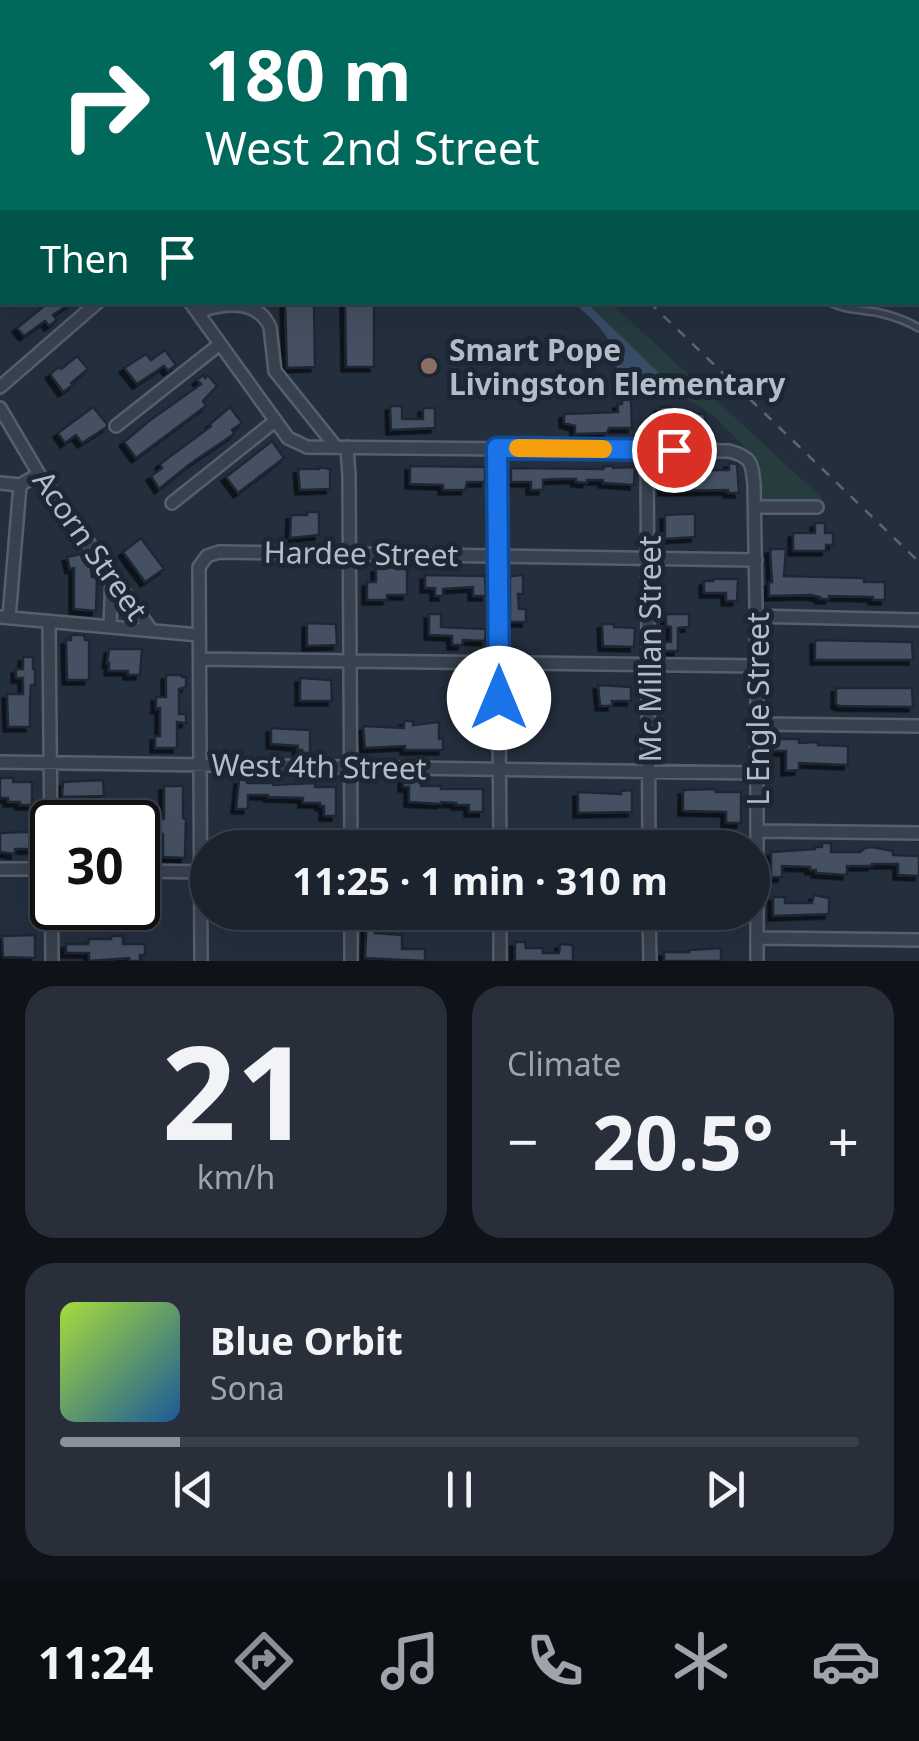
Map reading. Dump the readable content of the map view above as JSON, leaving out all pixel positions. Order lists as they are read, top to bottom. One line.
{"streets":{"street":["Acorn Street","Hardee Street","Mc Millan Street","L Engle Street","West 4th Street"]},"crossings":[["Hardee Street","Mc Millan Street"],["Hardee Street","L Engle Street"],["Mc Millan Street","L Engle Street"],["Mc Millan Street","West 4th Street"],["L Engle Street","West 4th Street"]],"places":["Smart Pope Livingston Elementary"],"page":{"turn":["180 m","West 2nd Street"],"then":"Then","limit":"30","trip":"11:25 · 1 min · 310 m","tile":[["21","km/h"],"Climate"],"heat":["−","20.5°","+"],"song":["Blue Orbit","Sona"],"tabs":"11:24"}}
